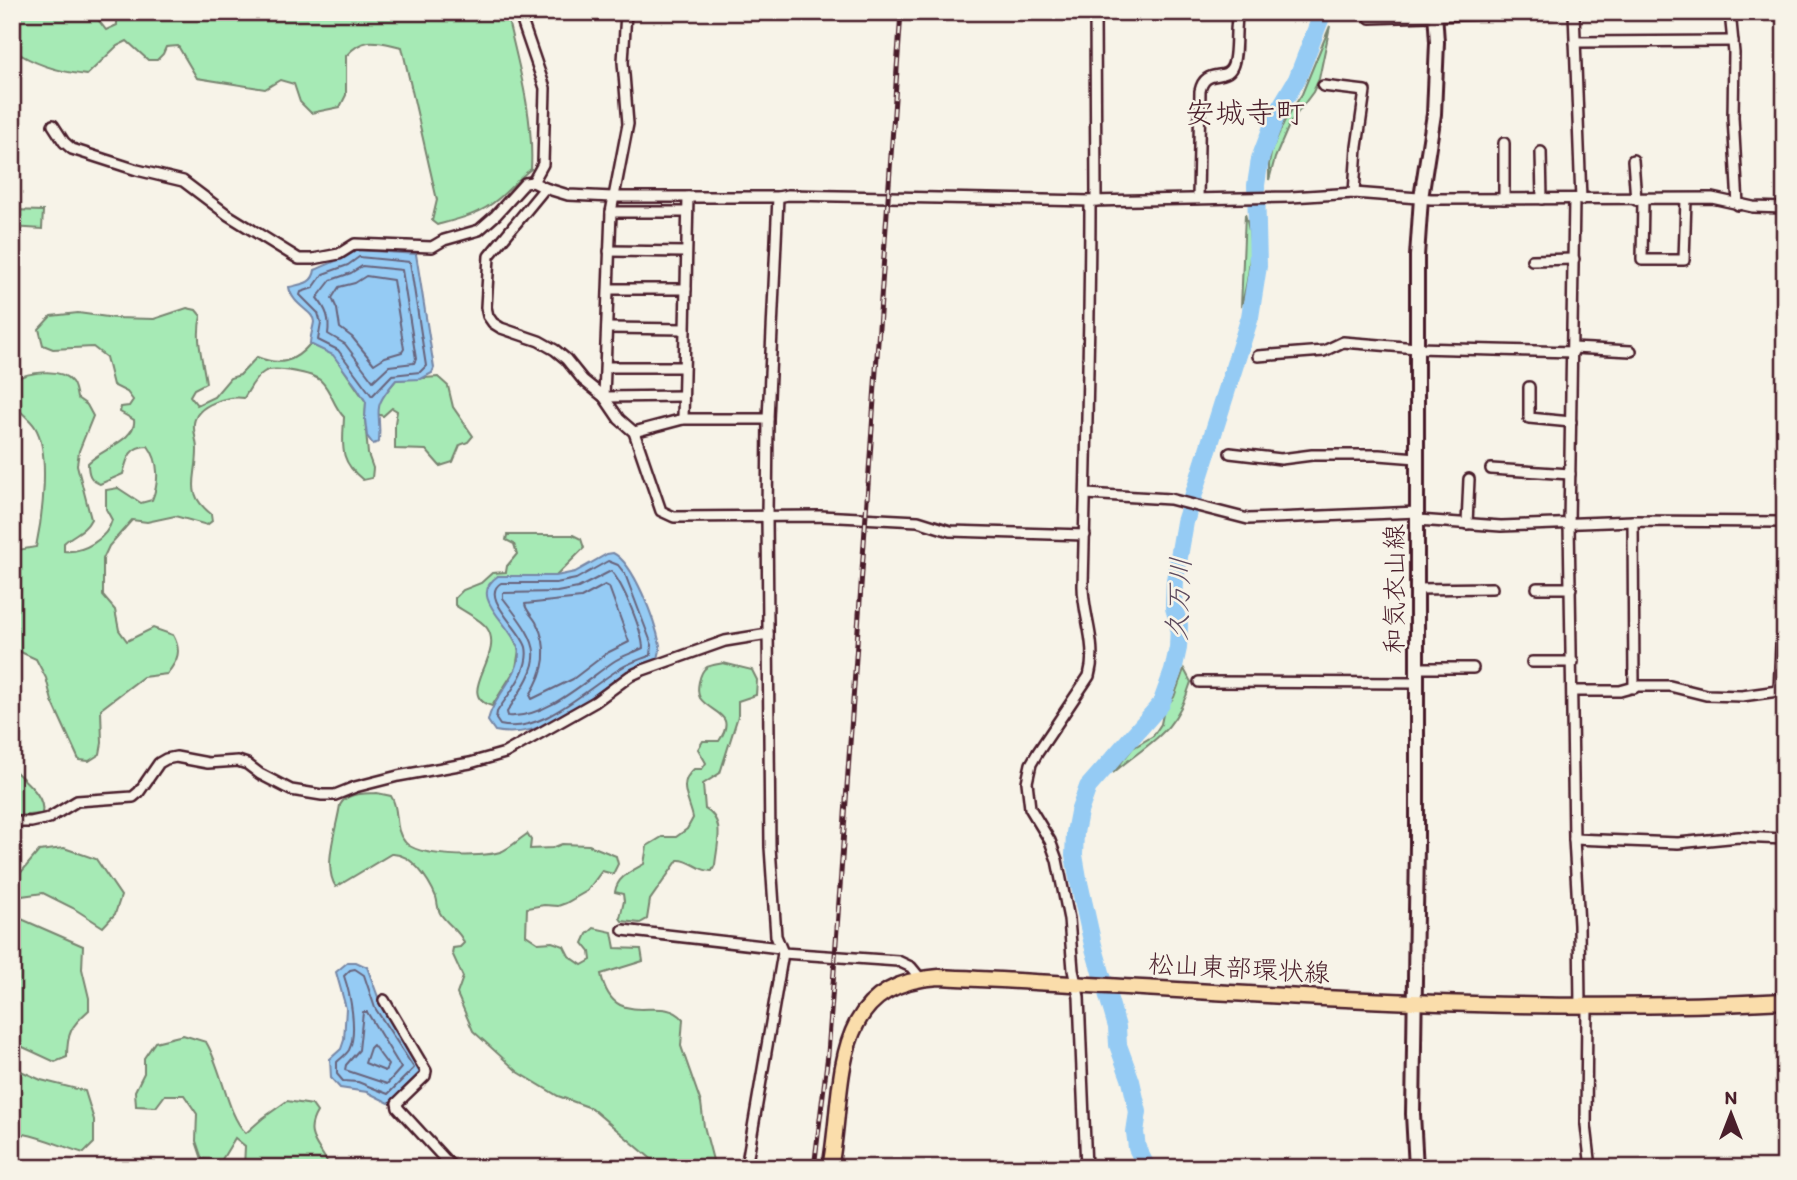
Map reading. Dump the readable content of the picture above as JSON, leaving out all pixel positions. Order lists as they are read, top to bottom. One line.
{"streets":{"main road":["和気衣山線","松山東部環状線"]},"crossings":[["和気衣山線","松山東部環状線"]],"districts":["安城寺町"],"water":["久万川"],"north":"top"}
